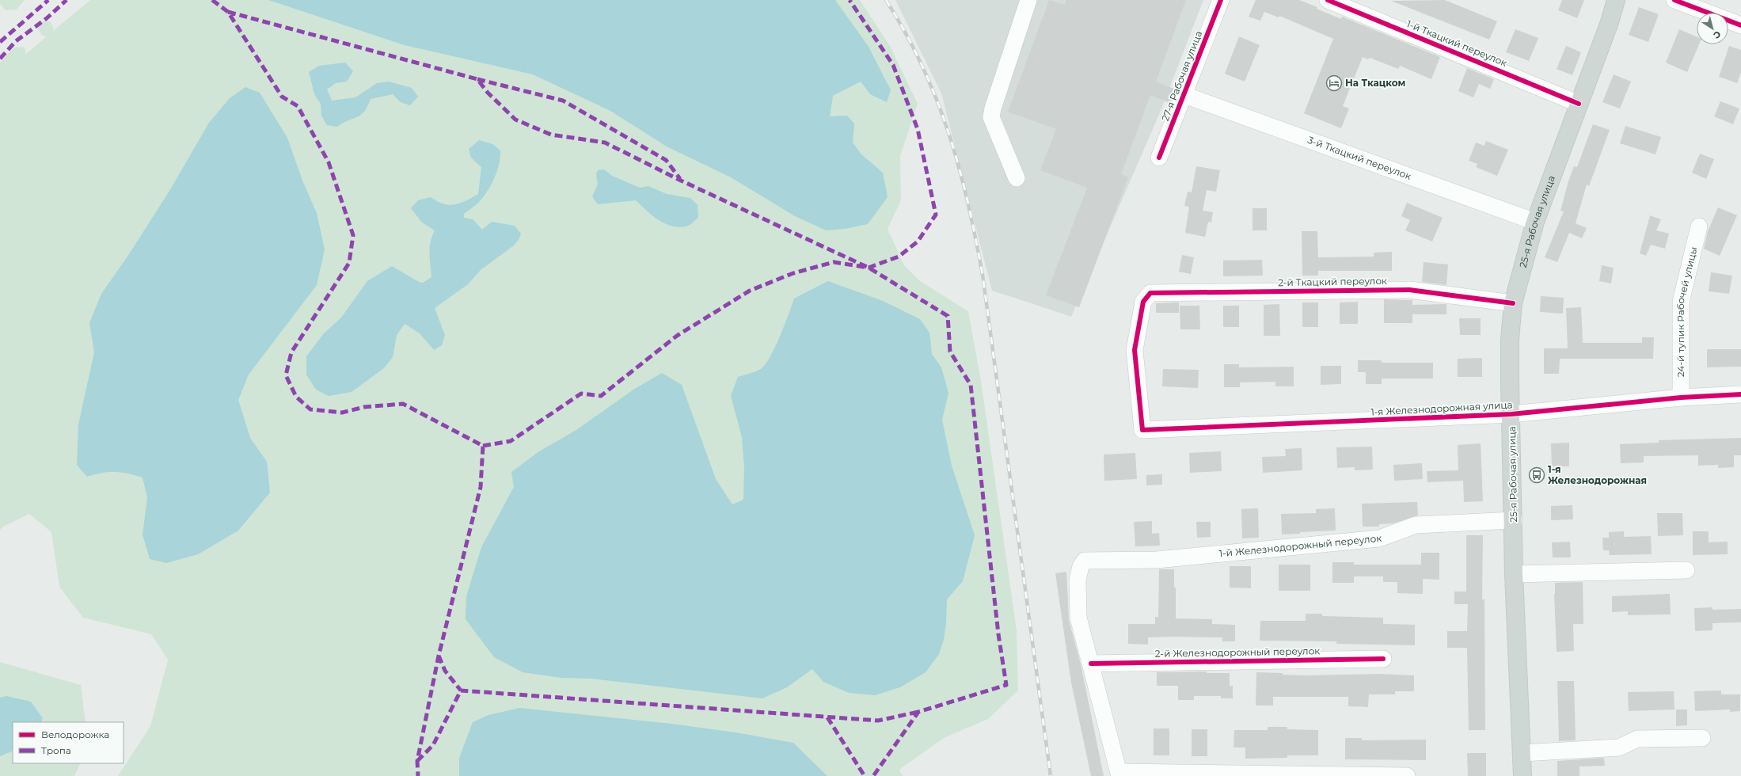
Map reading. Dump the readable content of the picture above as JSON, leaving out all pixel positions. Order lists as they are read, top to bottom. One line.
{"streets":{"main road":["25-я Рабочая улица"],"street":["1-й Ткацкий переулок","27-я Рабочая улица","3-й Ткацкий переулок","2-й Ткацкий переулок","24-й тупик Рабочей улицы","1-я Железнодорожная улица","1-й Железнодорожный переулок","2-й Железнодорожный переулок"]},"crossings":[["1-й Ткацкий переулок","25-я Рабочая улица"],["27-я Рабочая улица","3-й Ткацкий переулок"],["3-й Ткацкий переулок","25-я Рабочая улица"],["25-я Рабочая улица","2-й Ткацкий переулок"],["25-я Рабочая улица","1-я Железнодорожная улица"],["25-я Рабочая улица","1-й Железнодорожный переулок"],["2-й Ткацкий переулок","1-я Железнодорожная улица"],["24-й тупик Рабочей улицы","1-я Железнодорожная улица"],["1-й Железнодорожный переулок","2-й Железнодорожный переулок"]],"places":{"hotel":["На Ткацком"],"bus stop":["1-я Железнодорожная"]},"legend":["Велодорожка","Тропа"],"north":"bottom right"}
